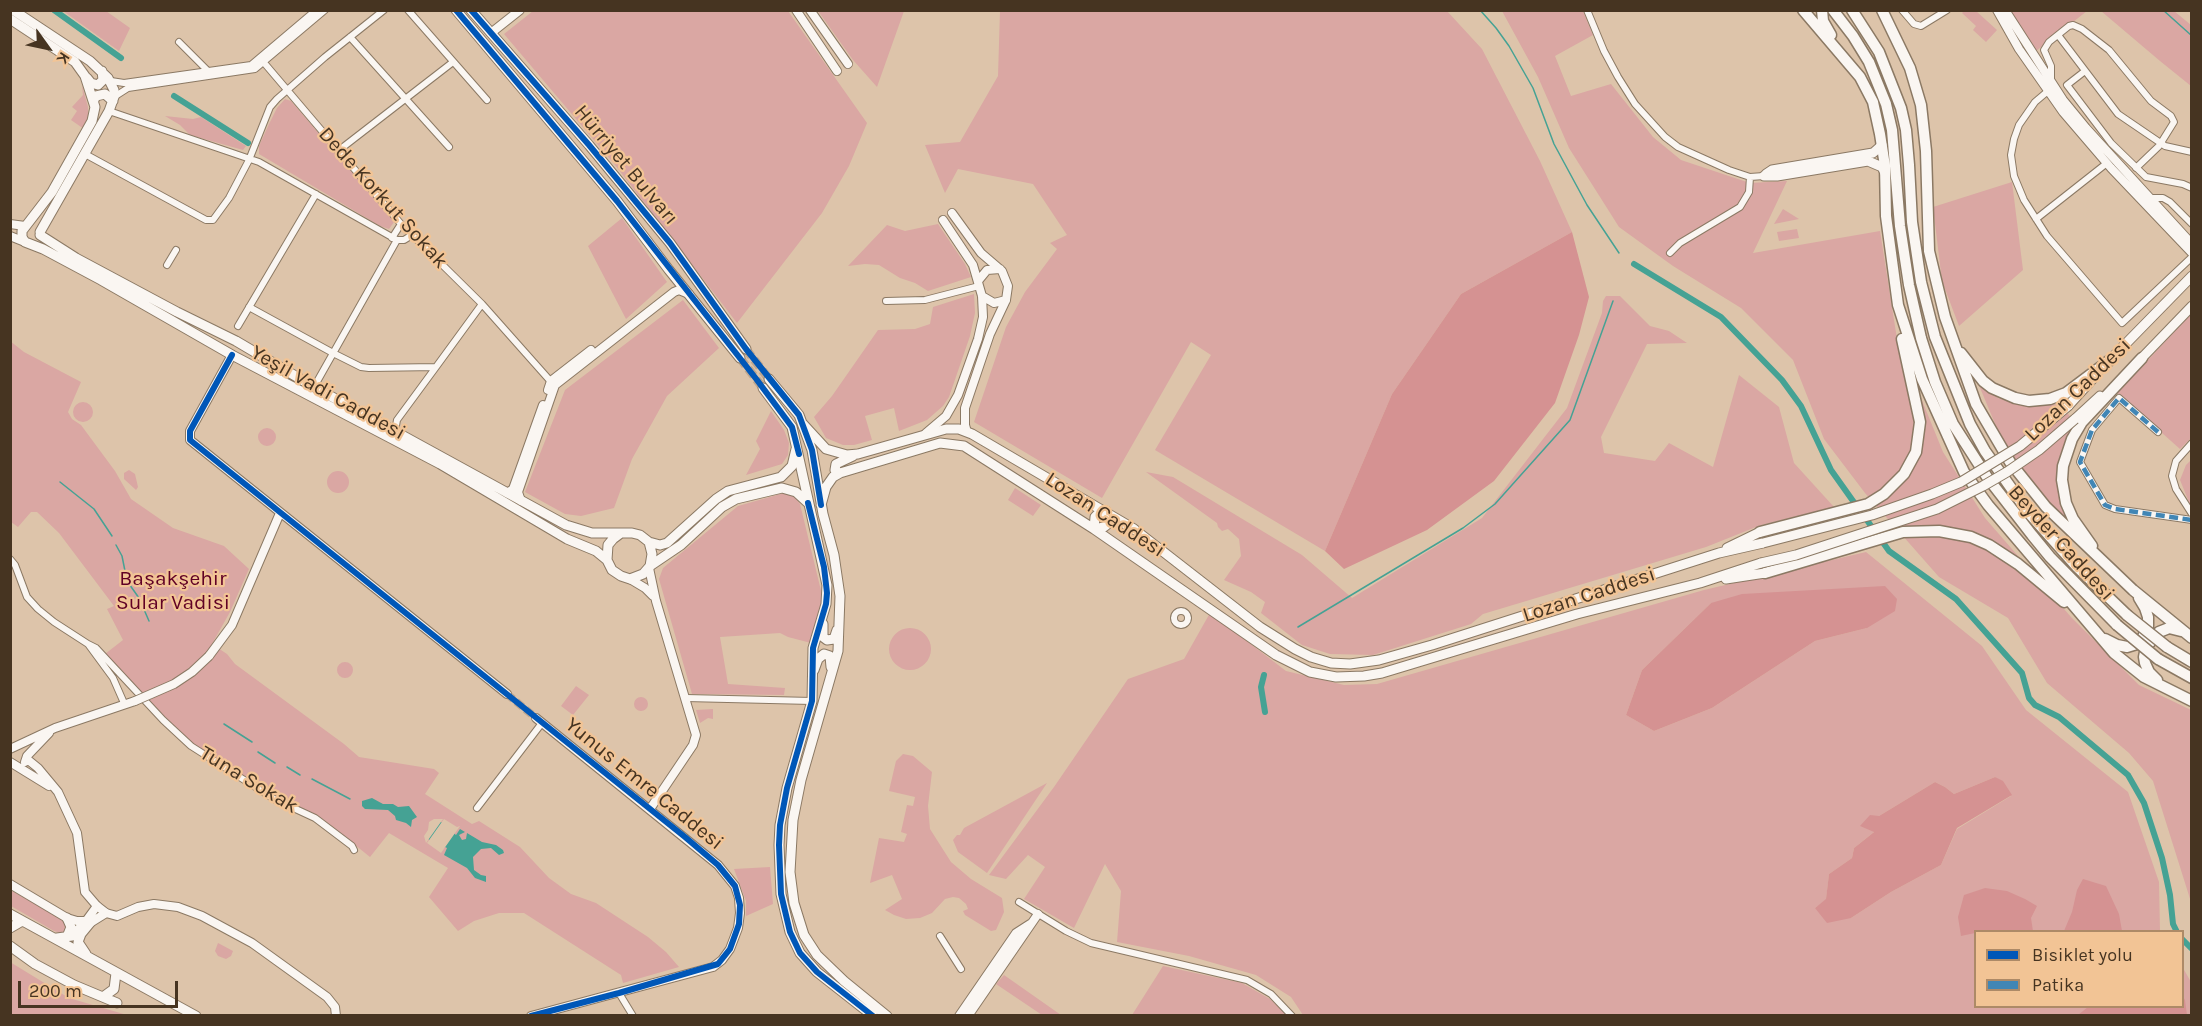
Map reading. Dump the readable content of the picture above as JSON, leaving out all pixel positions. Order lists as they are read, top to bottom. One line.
{"streets":{"highway":["Beyder Caddesi"],"main road":["Hürriyet Bulvarı","Lozan Caddesi","Yeşil Vadi Caddesi"],"street":["Dede Korkut Sokak","Tuna Sokak","Yunus Emre Caddesi"]},"parks":["Başakşehir Sular Vadisi"],"legend":["Bisiklet yolu","Patika"],"scale_bar":"200 m","north":"bottom right"}
